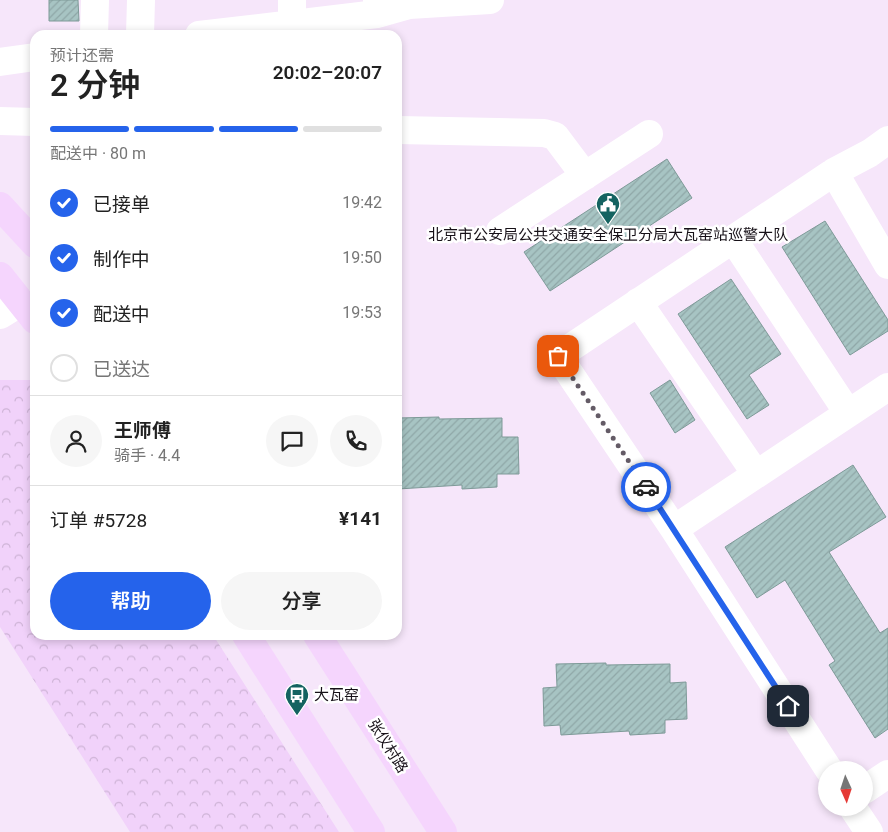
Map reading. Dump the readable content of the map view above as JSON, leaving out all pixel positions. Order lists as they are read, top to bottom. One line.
{"streets":{"main road":["张仪村路"]},"places":{"public building":["北京市公安局公共交通安全保卫分局大瓦窑站巡警大队"],"bus stop":["大瓦窑"]},"north":"bottom","page":{"heading":["2 分钟","预计还需","20:02–20:07"],"panel":["王师傅","骑手 · 4.4","订单 #5728","¥141"],"bar":"配送中 · 80 m","list":[["已接单","19:42"],["制作中","19:50"],["配送中","19:53"],"已送达"],"buttons":["帮助","分享"]}}
